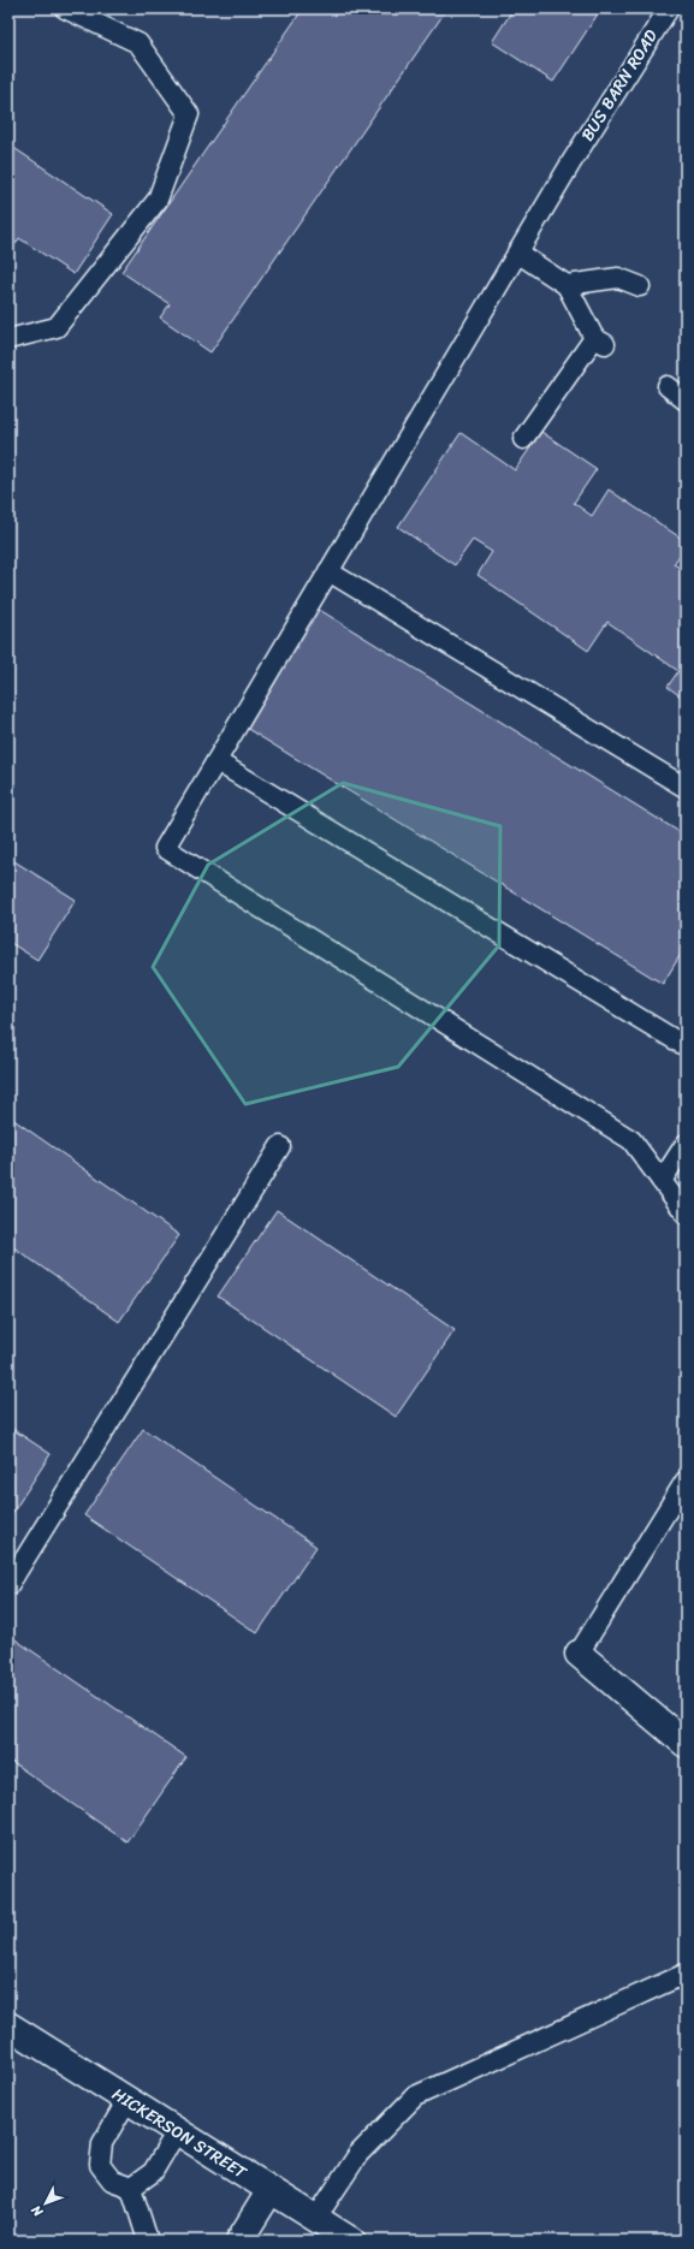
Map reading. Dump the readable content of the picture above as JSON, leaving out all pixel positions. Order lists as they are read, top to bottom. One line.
{"streets":{"street":["HICKERSON STREET"],"lane":["BUS BARN ROAD"]},"north":"bottom left"}
